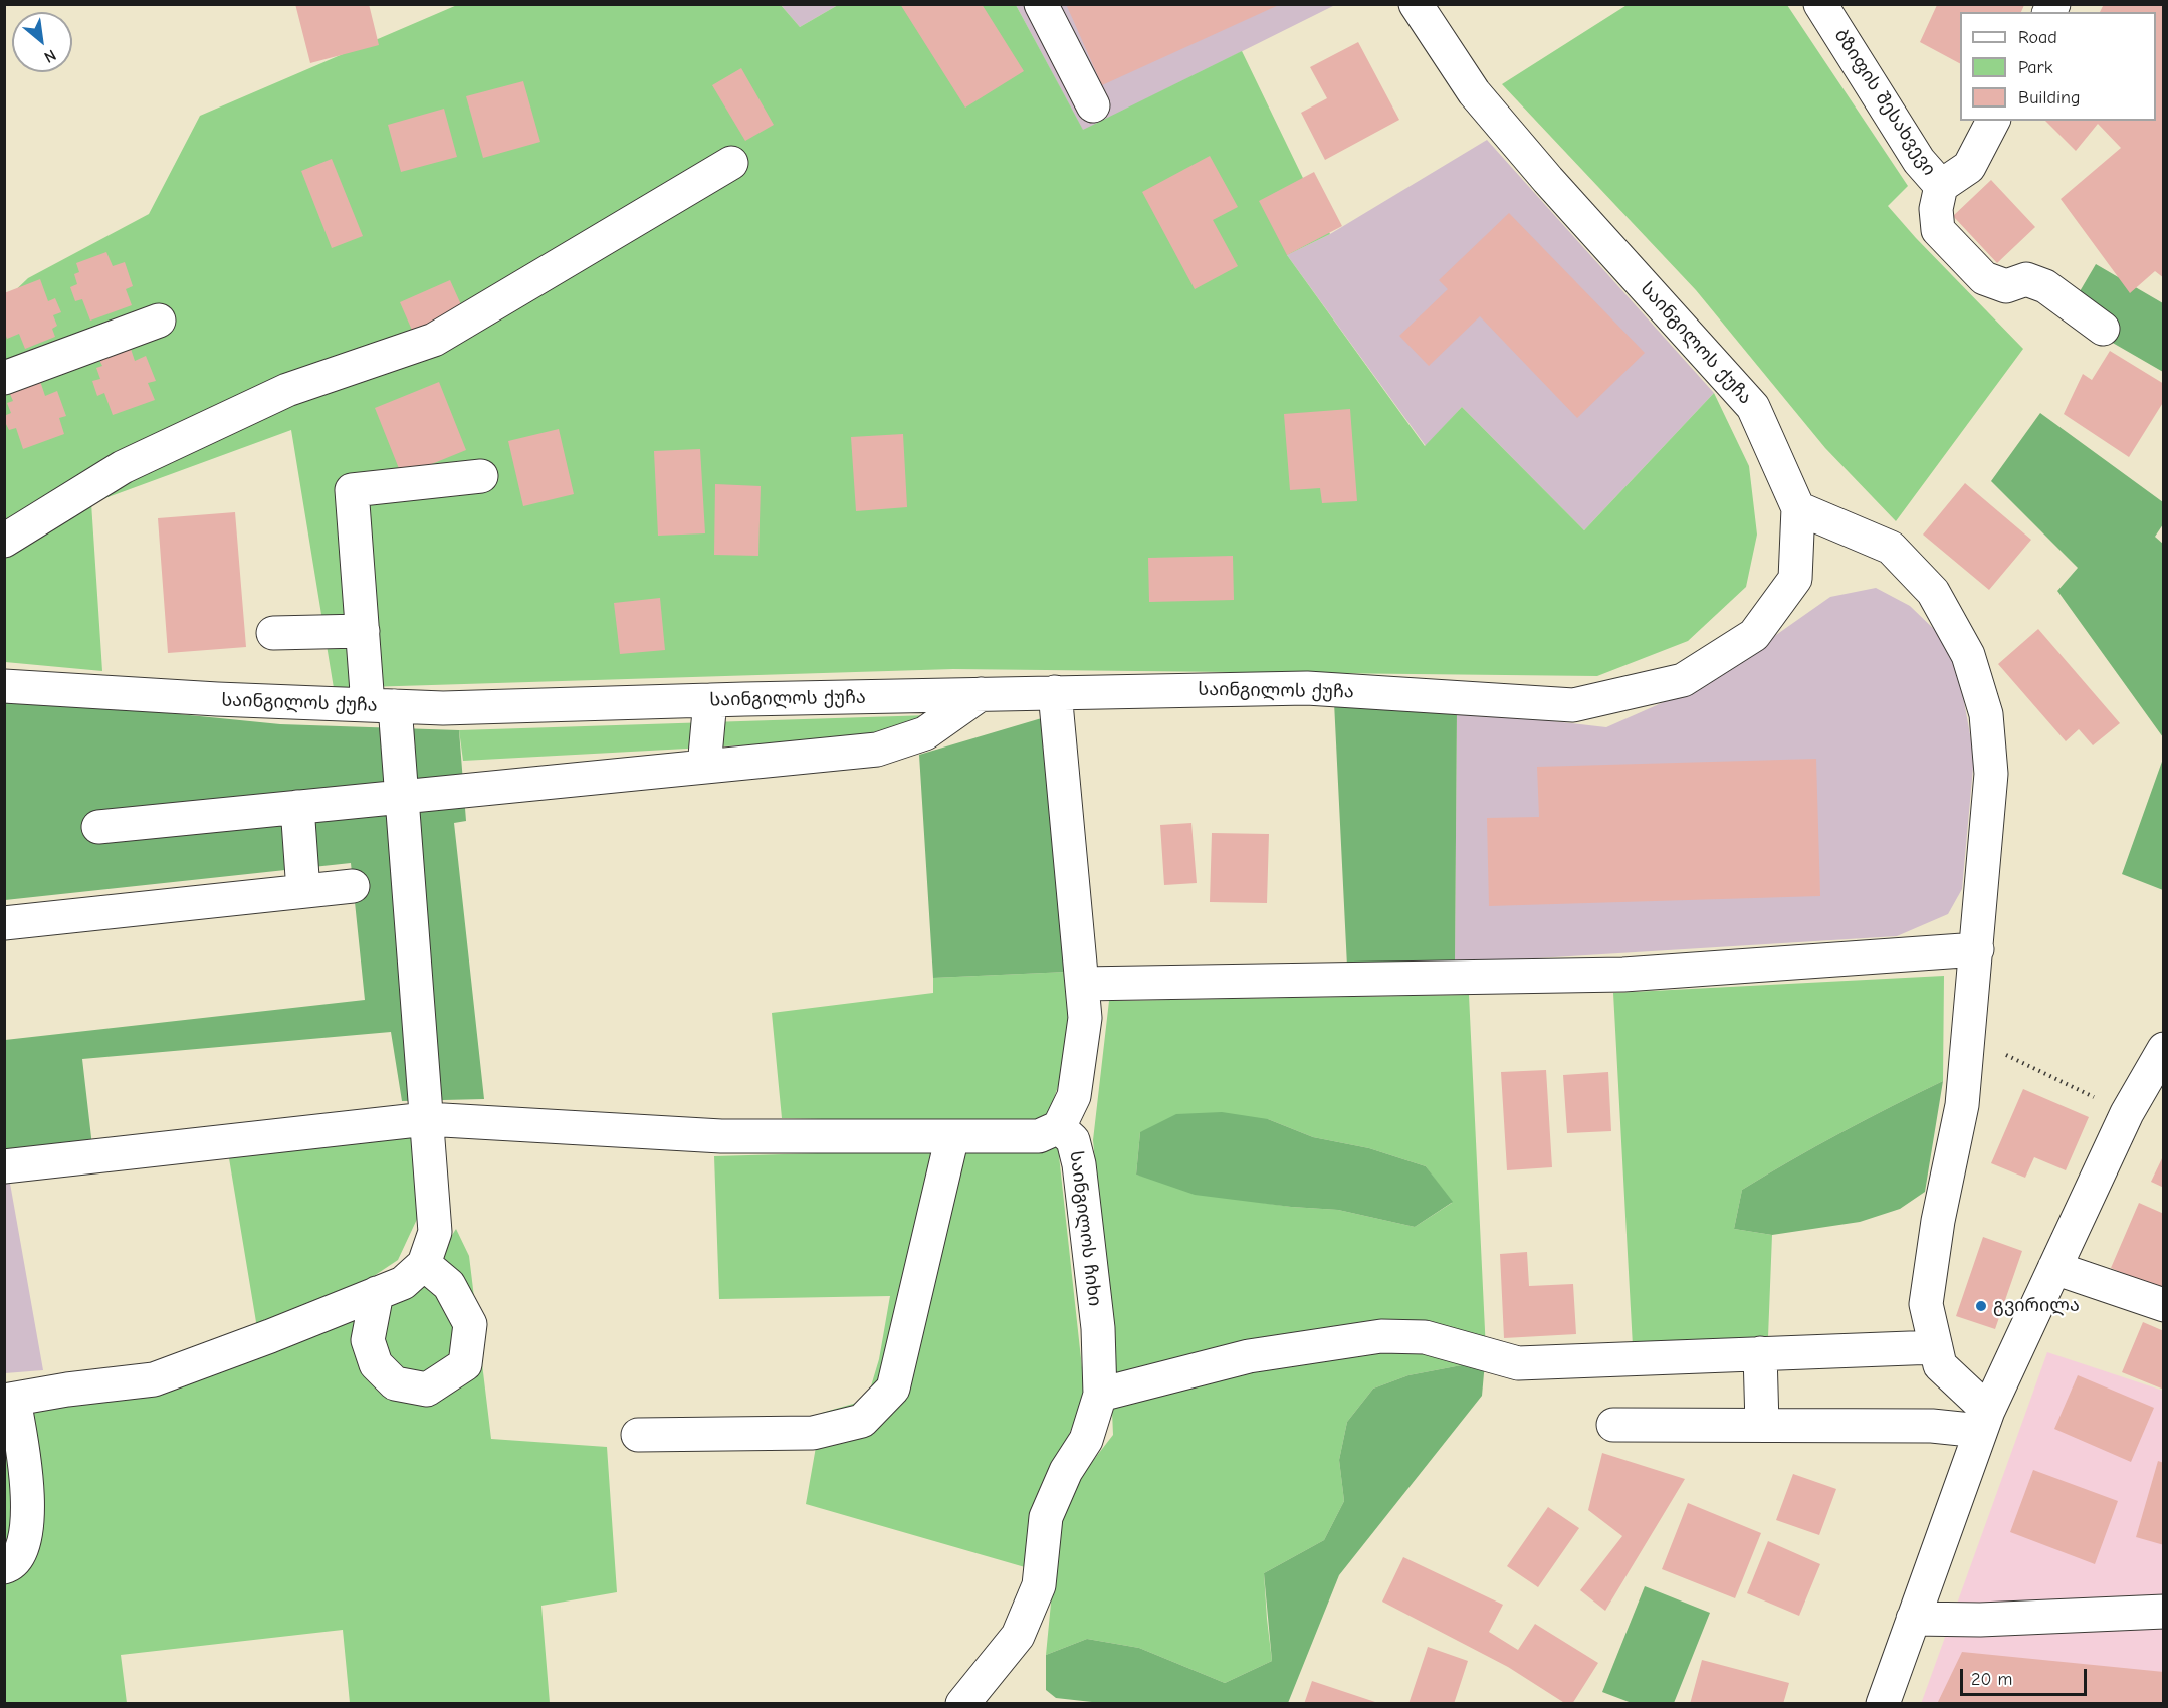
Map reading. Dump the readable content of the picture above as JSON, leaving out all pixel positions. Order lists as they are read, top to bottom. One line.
{"streets":{"street":["ბზიფის შესახვევი","საინგილოს ქუჩა","საინგილოს ჩიხი"]},"crossings":[["საინგილოს ქუჩა","საინგილოს ჩიხი"]],"places":["გვირილა"],"legend":["Road","Park","Building"],"scale_bar":"20 m","north":"bottom right"}
